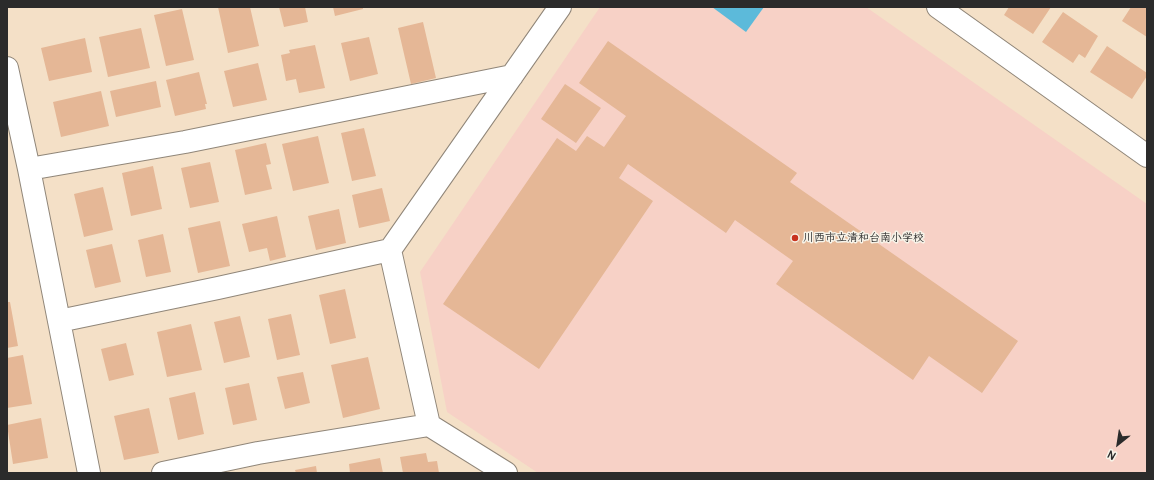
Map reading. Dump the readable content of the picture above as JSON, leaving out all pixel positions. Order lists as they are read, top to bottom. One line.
{"places":["川西市立清和台南小学校"],"north":"bottom left"}
